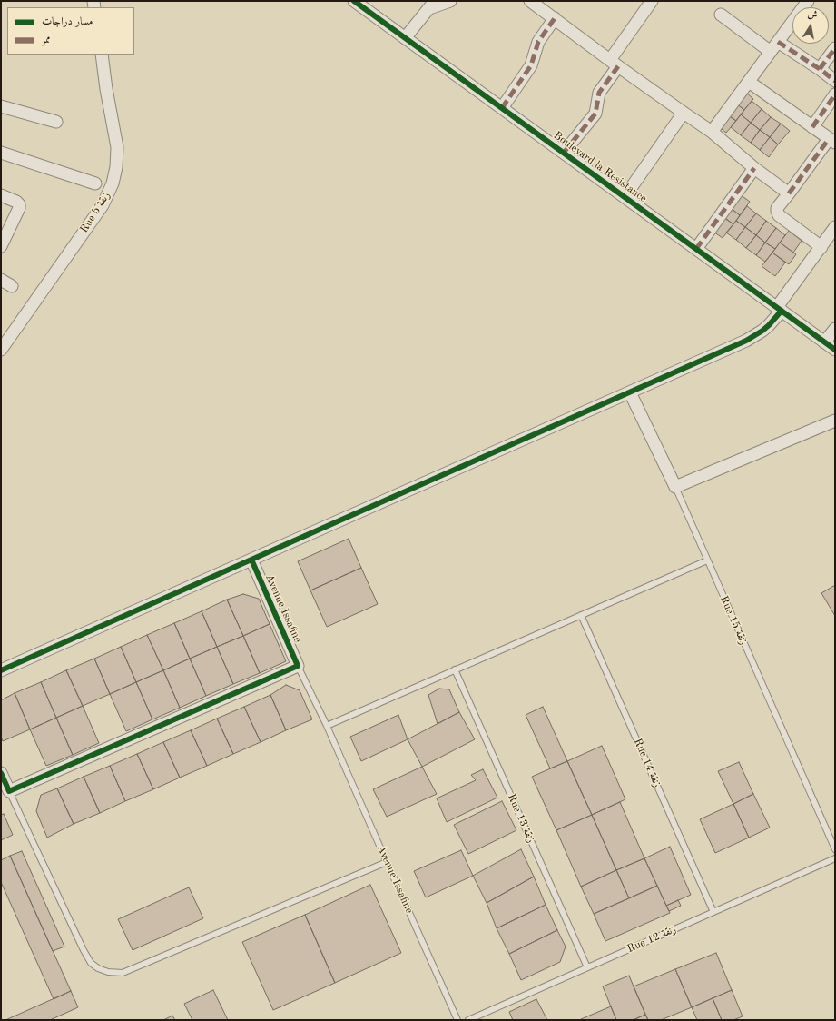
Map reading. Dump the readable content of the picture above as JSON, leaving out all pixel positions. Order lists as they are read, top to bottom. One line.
{"streets":{"street":["Boulevard la Resistance","Rue 5 زنقة","Avenue Issafine","Rue 15 زنقة"],"lane":["Rue 14 زنقة","Rue 13 زنقة","Rue 12 زنقة"]},"crossings":[["Rue 14 زنقة","Rue 12 زنقة"],["Rue 13 زنقة","Rue 12 زنقة"]],"legend":["مسار دراجات","ممر"],"north":"top"}
